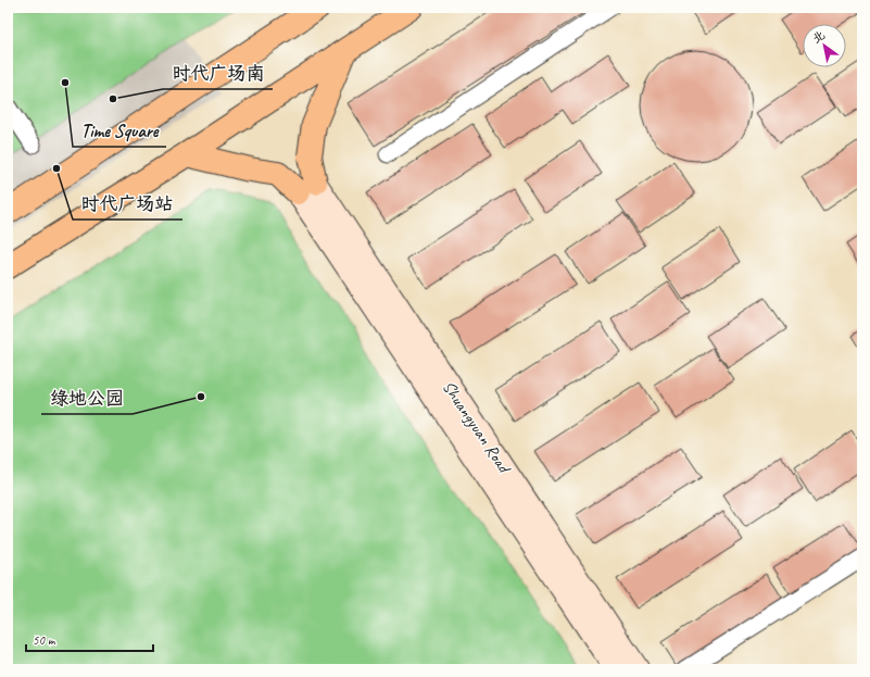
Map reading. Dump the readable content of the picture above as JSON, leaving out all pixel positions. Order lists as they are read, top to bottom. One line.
{"streets":{"main road":["Shuangyuan Road"]},"places":["Time Square","时代广场南","时代广场站","绿地公园"],"scale_bar":"50 m","north":"top left"}
